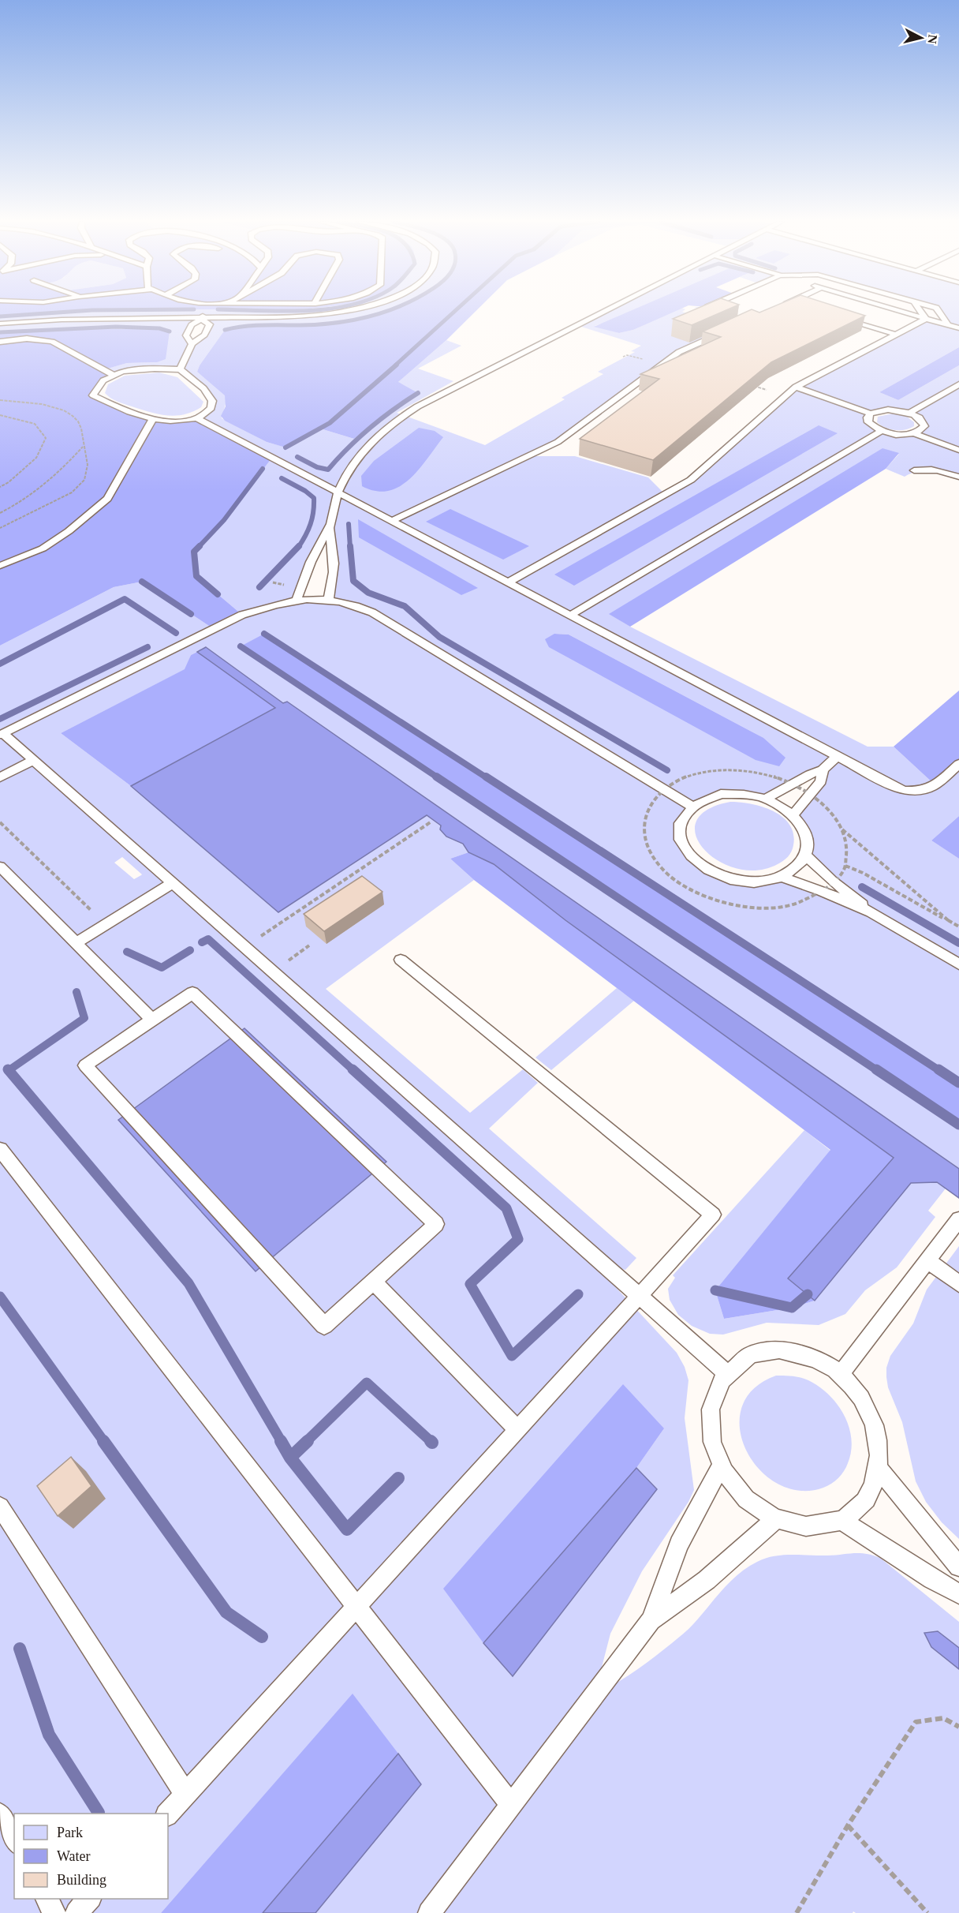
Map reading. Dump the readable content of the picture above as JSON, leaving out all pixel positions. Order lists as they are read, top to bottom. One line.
{"legend":["Park","Water","Building"],"north":"right"}
